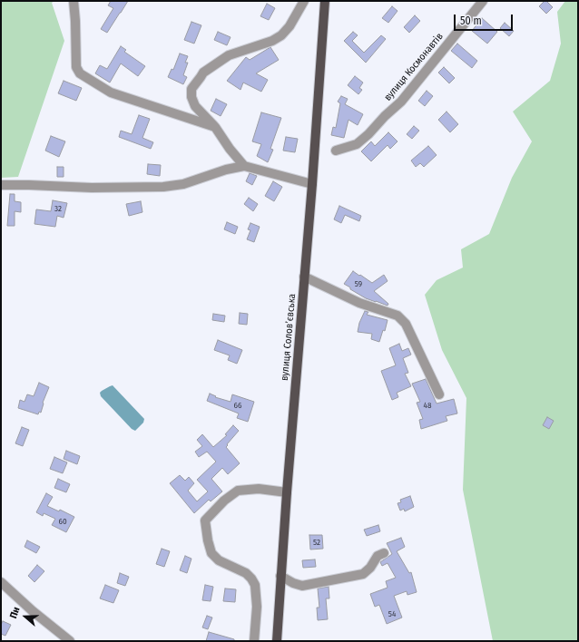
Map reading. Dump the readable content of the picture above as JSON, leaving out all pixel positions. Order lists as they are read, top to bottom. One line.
{"streets":{"main road":["вулиця Соловʼєвська"],"street":["вулиця Космонавтів"]},"house_numbers":["32","59","66","48","60","52","54"],"scale_bar":"50 m","north":"left"}
